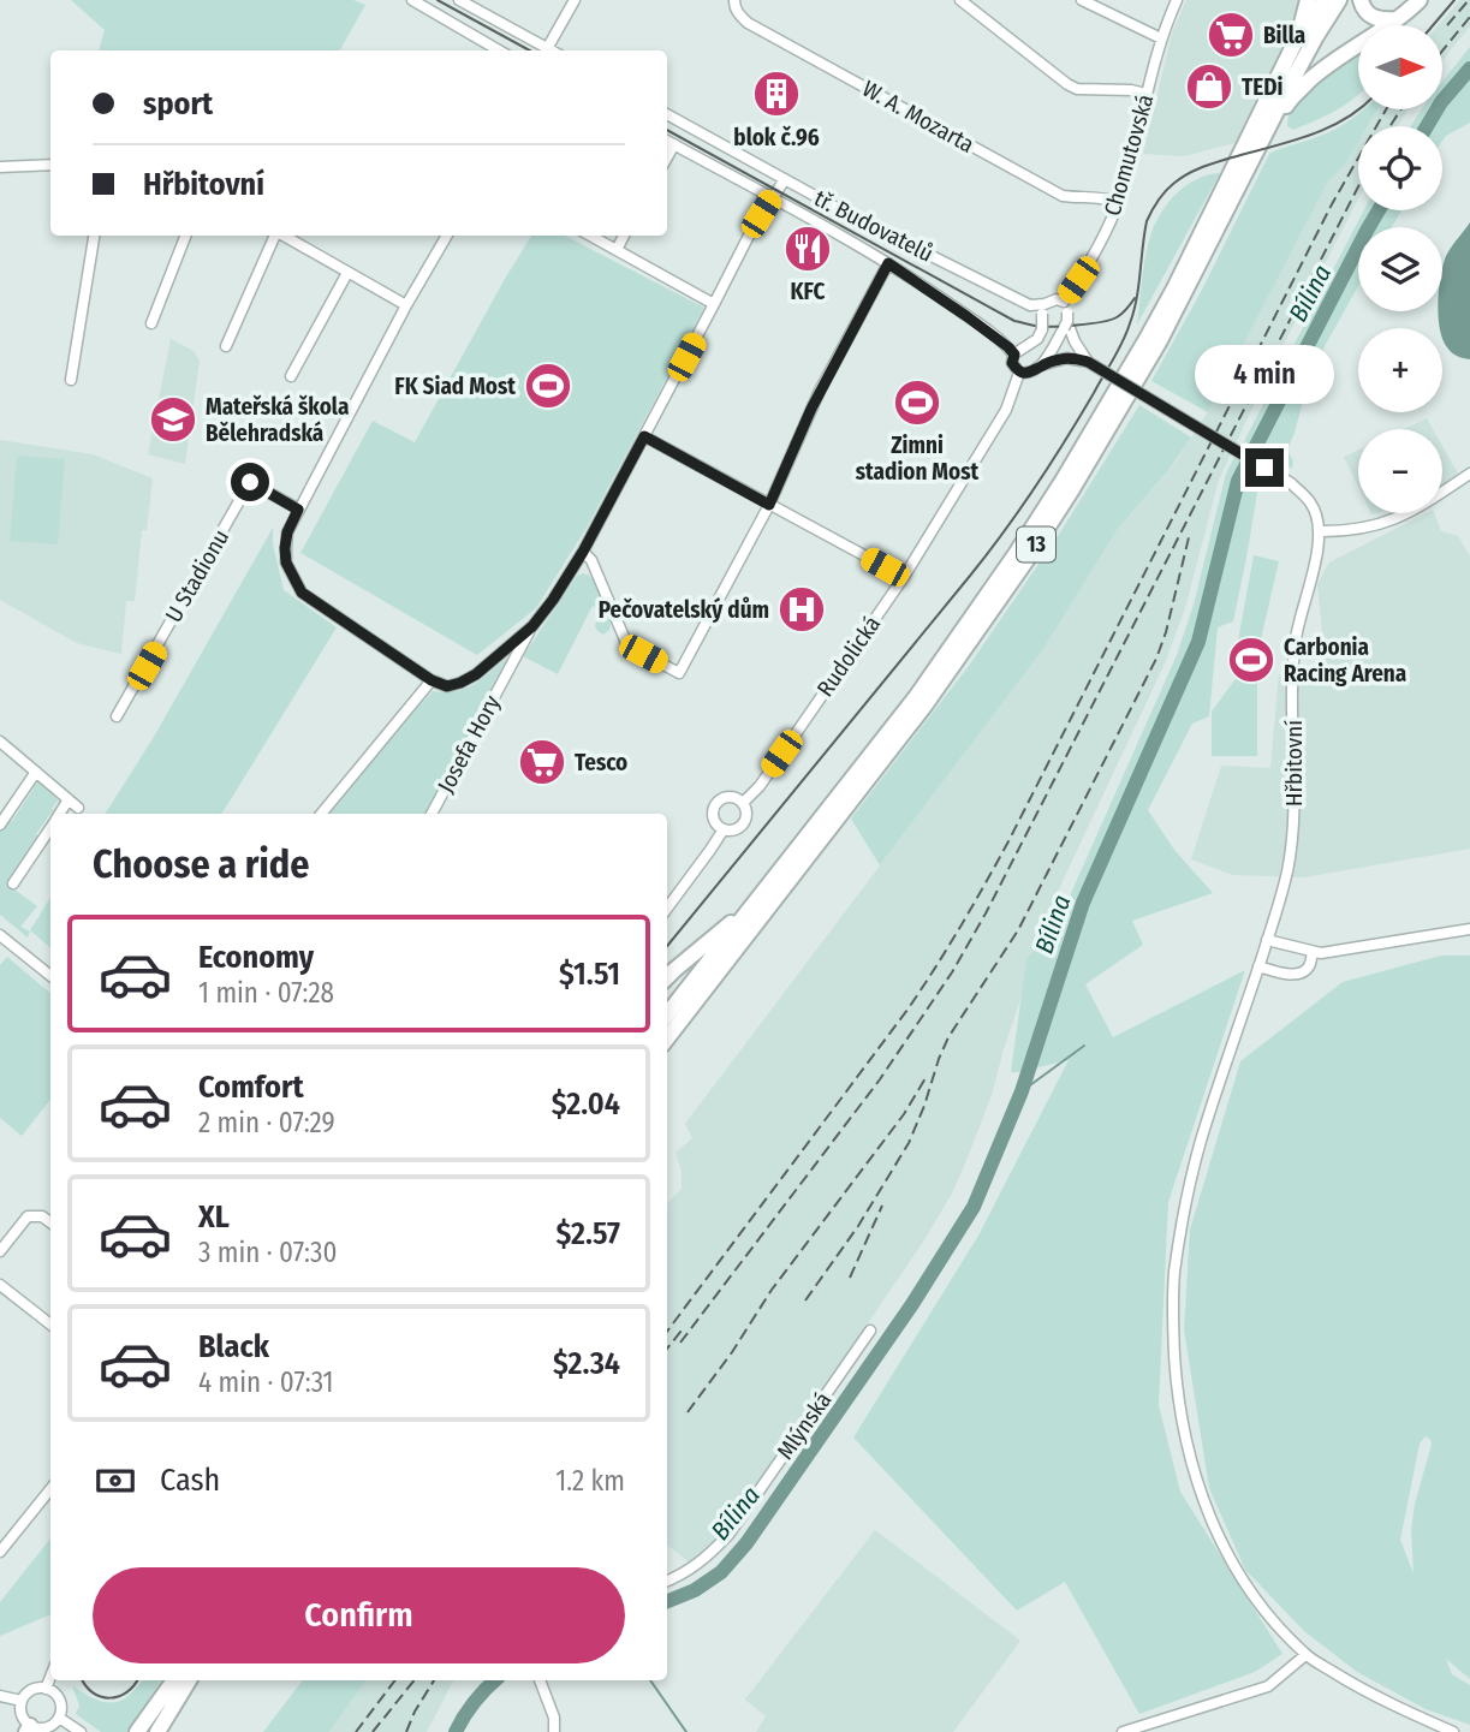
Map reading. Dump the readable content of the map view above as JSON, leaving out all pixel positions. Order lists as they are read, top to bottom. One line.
{"streets":{"highway":["13"],"street":["W. A. Mozarta","Chomutovská","tř. Budovatelů","U Stadionu","Rudolická","Josefa Hory","Hřbitovní","Mlýnská"]},"crossings":[["W. A. Mozarta","Chomutovská"]],"water":["Bílina"],"places":{"supermarket":["Billa","Tesco"],"shop":["TEDi"],"building":["blok č.96"],"restaurant":["KFC"],"sports":["FK Siad Most","Zimni stadion Most","Carbonia Racing Arena"],"school or university":["Mateřská škola Bělehradská"],"hospital":["Pečovatelský dům"]},"north":"right","page":{"map_buttons":["+","−"],"banner":["sport","Hřbitovní"],"bubble":"4 min","heading":"Choose a ride","list":[{"name":"Economy","note":"1 min · 07:28","value":"$1.51"},{"name":"Comfort","note":"2 min · 07:29","value":"$2.04"},{"name":"XL","note":"3 min · 07:30","value":"$2.57"},{"name":"Black","note":"4 min · 07:31","value":"$2.34"}],"pay":["Cash","1.2 km"],"buttons":"Confirm"}}
